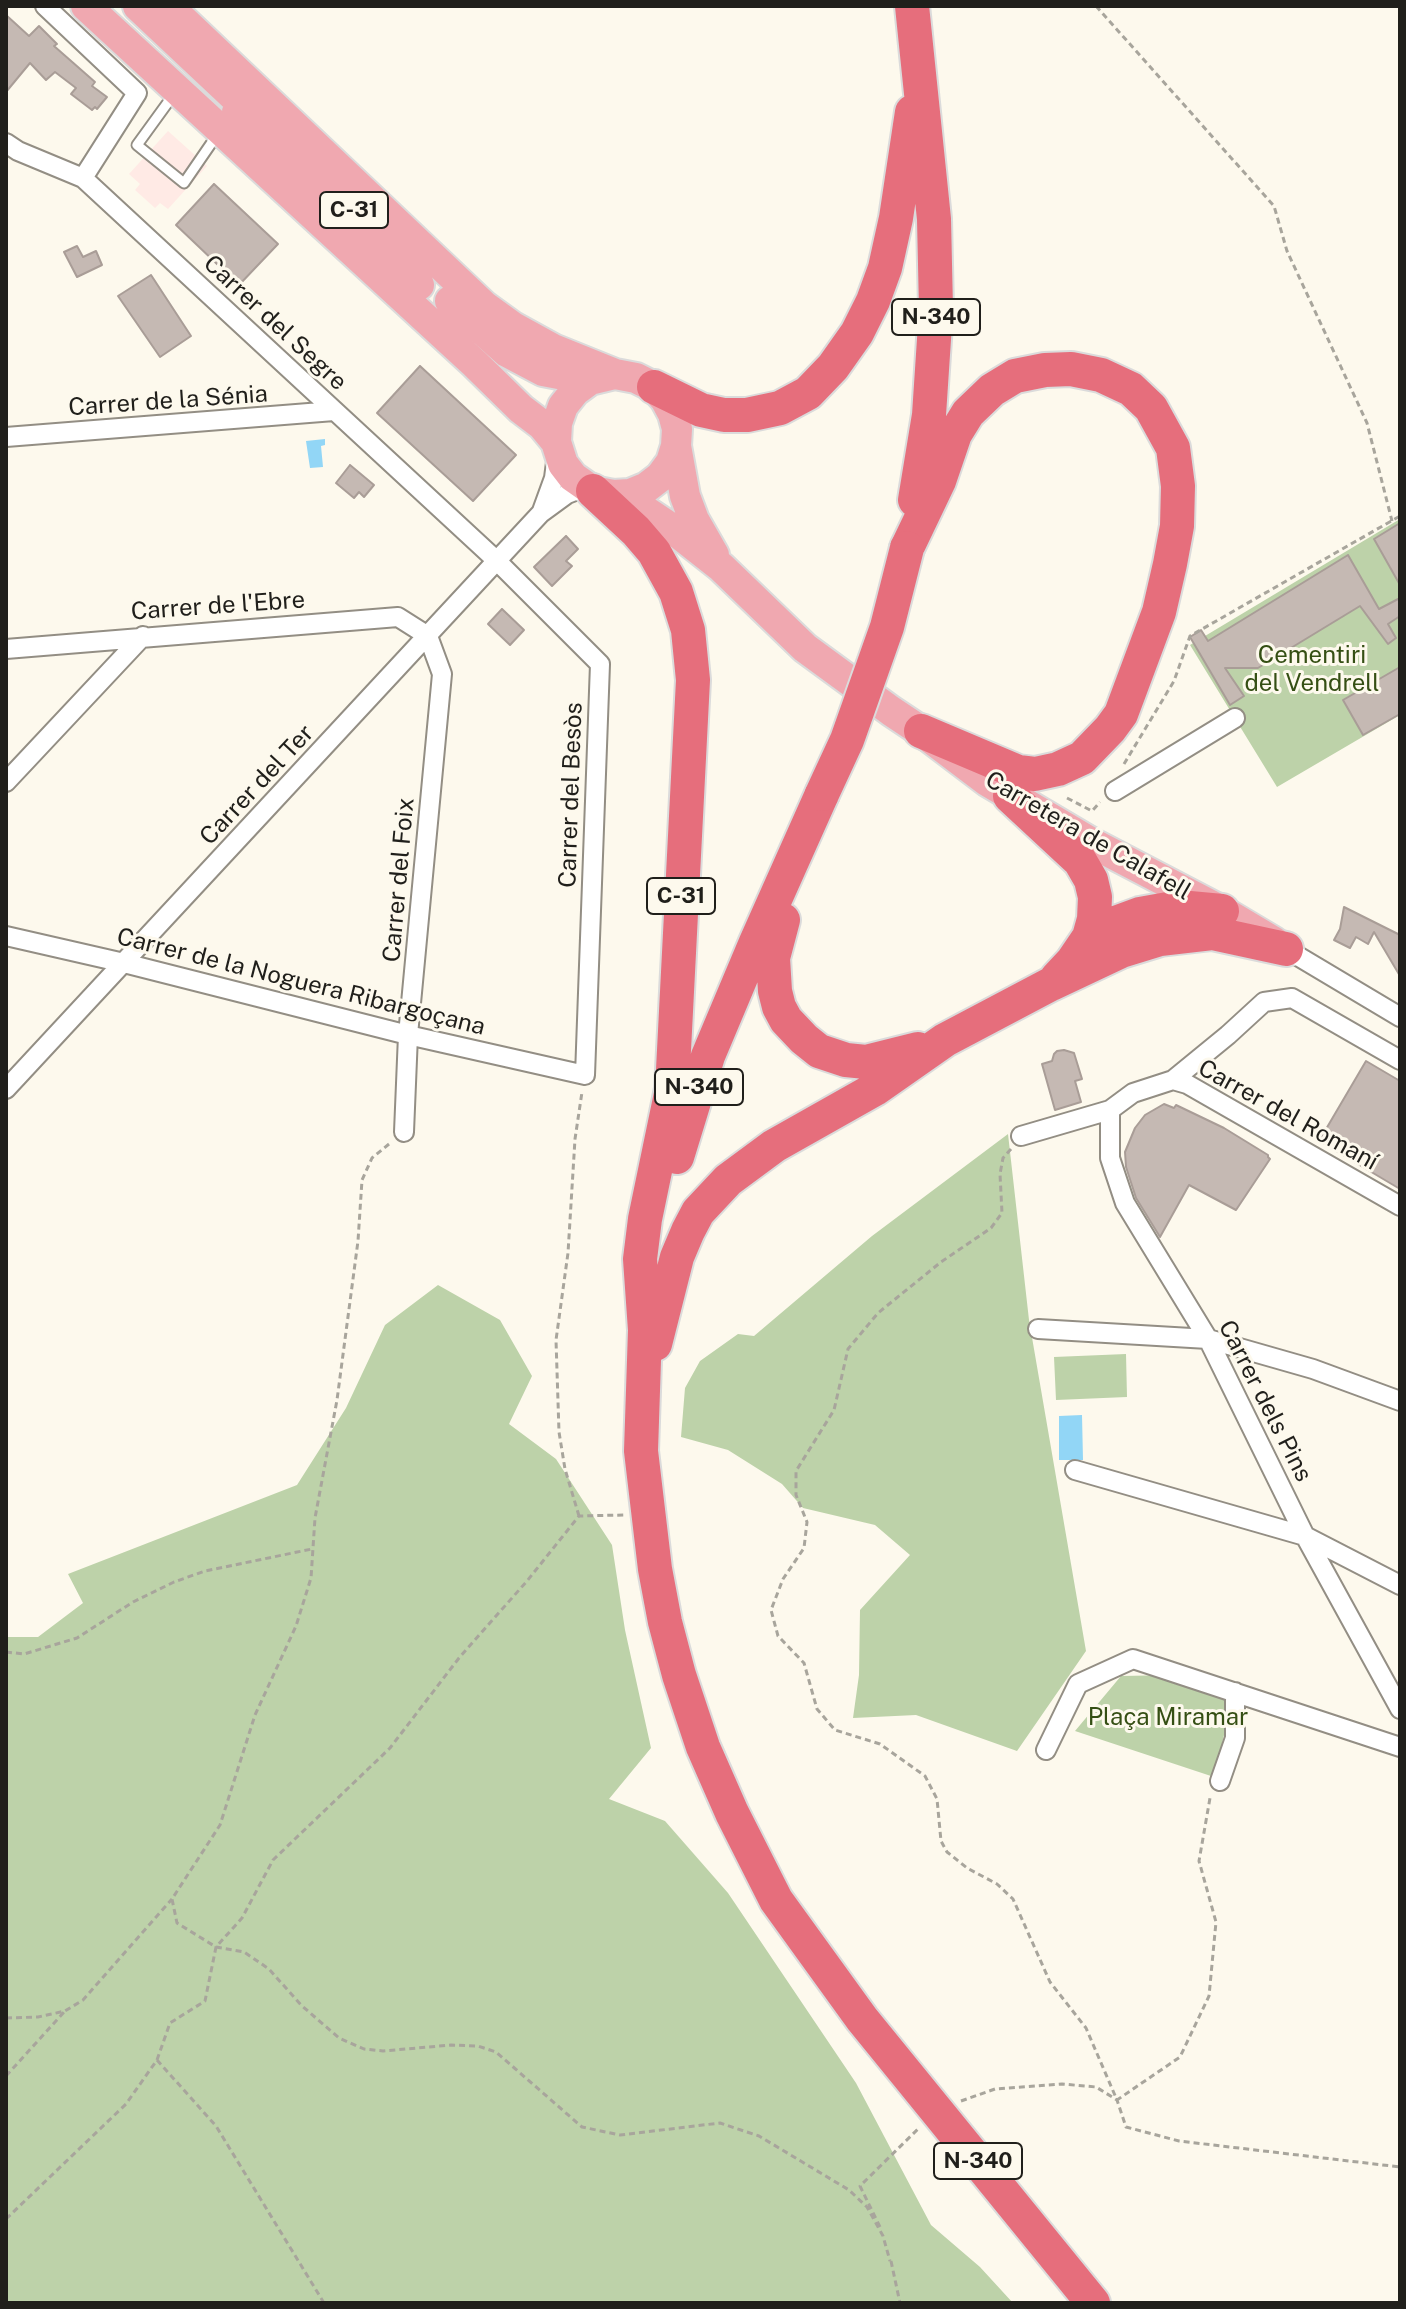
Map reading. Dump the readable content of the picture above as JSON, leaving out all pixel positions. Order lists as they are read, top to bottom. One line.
{"streets":{"highway":["C-31","N-340"],"main road":["Carretera de Calafell"],"street":["Carrer del Segre","Carrer de la Sénia","Carrer de l'Ebre","Carrer del Ter","Carrer del Besòs","Carrer del Foix","Carrer de la Noguera Ribargoçana","Carrer del Romaní","Carrer dels Pins"]},"crossings":[["C-31","N-340"],["C-31","Carrer del Ter"],["C-31","Carretera de Calafell"],["Carrer del Segre","Carrer de la Sénia"],["Carrer del Segre","Carrer del Ter"],["Carrer del Segre","Carrer del Besòs"],["Carrer de l'Ebre","Carrer del Ter"],["Carrer de l'Ebre","Carrer del Foix"],["Carrer del Ter","Carrer del Besòs"],["Carrer del Ter","Carretera de Calafell"],["Carrer del Ter","Carrer del Foix"],["Carrer del Ter","Carrer de la Noguera Ribargoçana"],["Carrer del Besòs","Carrer de la Noguera Ribargoçana"],["Carrer del Foix","Carrer de la Noguera Ribargoçana"],["Carrer del Romaní","Carrer dels Pins"]],"parks":["Cementiri del Vendrell","Plaça Miramar"]}
